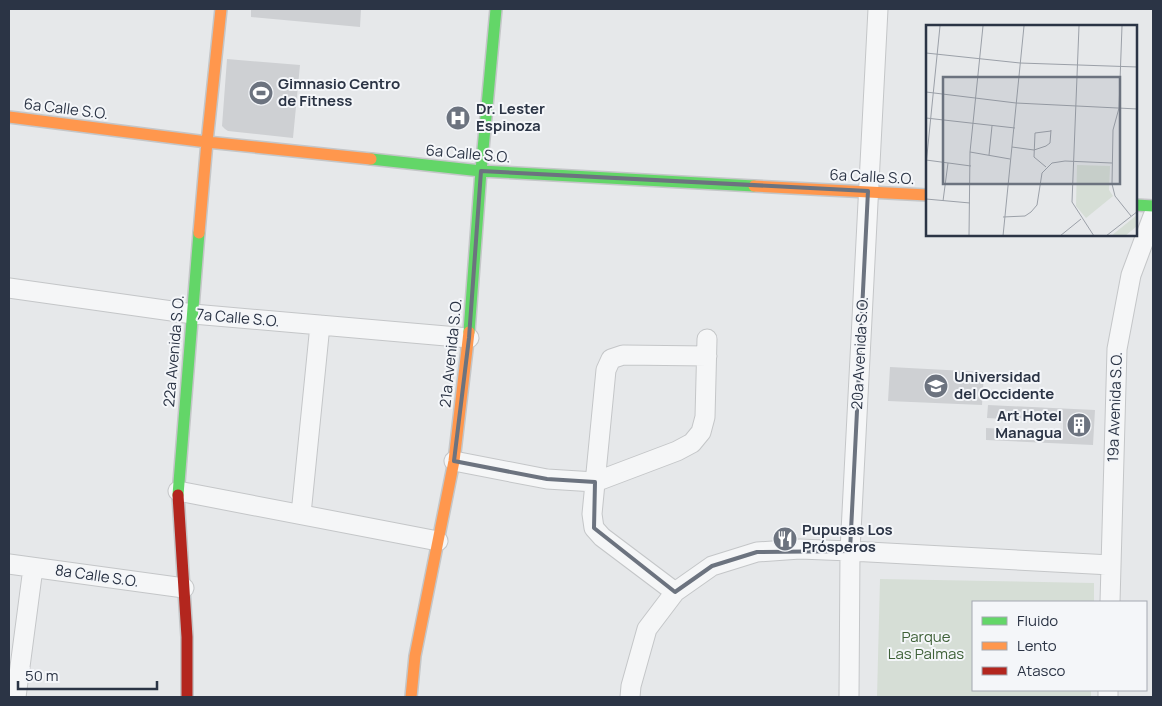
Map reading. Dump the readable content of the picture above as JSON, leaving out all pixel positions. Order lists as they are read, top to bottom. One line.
{"streets":{"street":["6a Calle S.O.","7a Calle S.O.","22a Avenida S.O.","21a Avenida S.O.","20a Avenida S.O.","19a Avenida S.O.","8a Calle S.O."]},"crossings":[["6a Calle S.O.","22a Avenida S.O."],["6a Calle S.O.","21a Avenida S.O."],["6a Calle S.O.","20a Avenida S.O."],["7a Calle S.O.","22a Avenida S.O."],["7a Calle S.O.","21a Avenida S.O."],["22a Avenida S.O.","8a Calle S.O."]],"parks":["Parque Las Palmas"],"places":{"sports":["Gimnasio Centro de Fitness"],"hospital":["Dr. Lester Espinoza"],"school or university":["Universidad del Occidente"],"building":["Art Hotel Managua"],"restaurant":["Pupusas Los Prósperos"]},"legend":["Fluido","Lento","Atasco"],"scale_bar":"50 m"}
